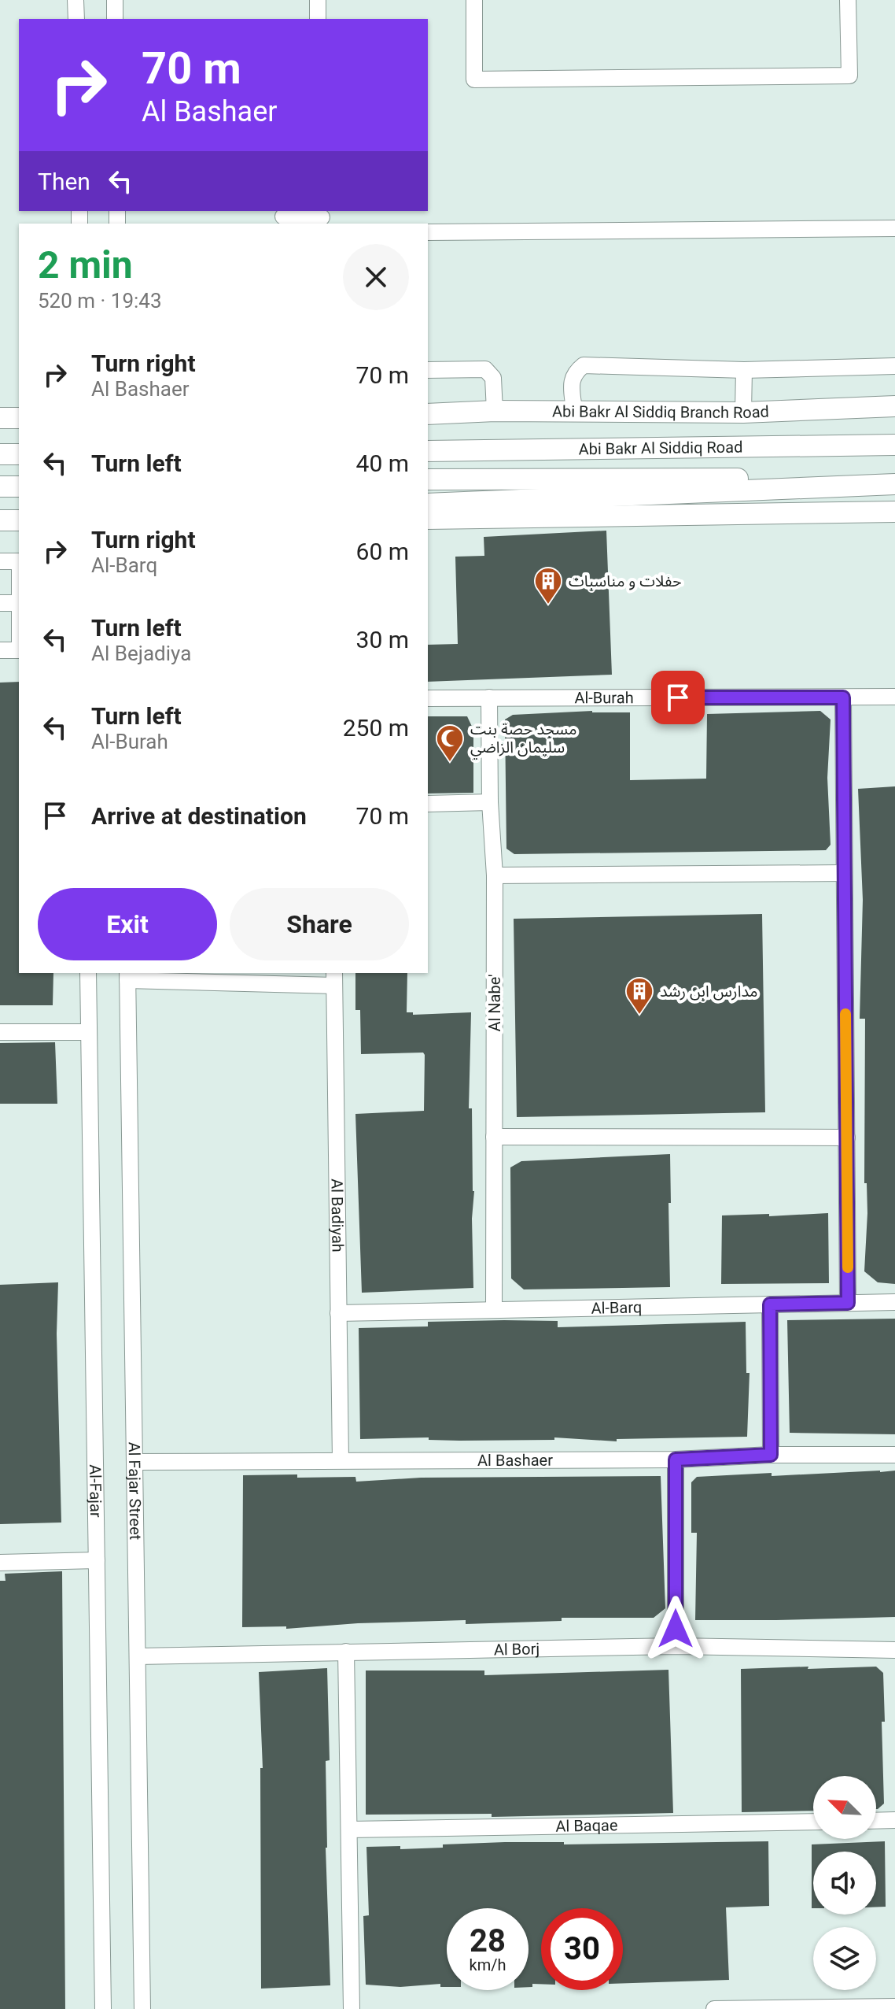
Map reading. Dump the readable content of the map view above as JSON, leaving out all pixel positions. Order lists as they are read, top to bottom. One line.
{"streets":{"main road":["Abi Bakr Al Siddiq Branch Road","Abi Bakr Al Siddiq Road"],"street":["Al-Burah","Al Nabe'","Al Badiyah","Al-Barq","Al Bashaer","Al-Fajar","Al Fajar Street","Al Borj","Al Baqae"]},"crossings":[["Al-Burah","Al Nabe'"],["Al Nabe'","Al-Barq"],["Al Badiyah","Al-Barq"],["Al Badiyah","Al Bashaer"],["Al Bashaer","Al Fajar Street"],["Al Fajar Street","Al Borj"]],"places":{"building":["حفلات و مناسبات","مدارس ابن رشد"],"mosque":["مسجد حصة بنت سليمان الزاضي"]},"north":"top left","page":{"turn":["70 m","Al Bashaer"],"then":"Then","heading":["2 min","520 m · 19:43"],"list":[{"name":"Turn right","note":"Al Bashaer","value":"70 m"},{"name":"Turn left","value":"40 m"},{"name":"Turn right","note":"Al-Barq","value":"60 m"},{"name":"Turn left","note":"Al Bejadiya","value":"30 m"},{"name":"Turn left","note":"Al-Burah","value":"250 m"},{"name":"Arrive at destination","value":"70 m"}],"buttons":["Exit","Share"],"speed":"28 km/h","limit":"30"}}
